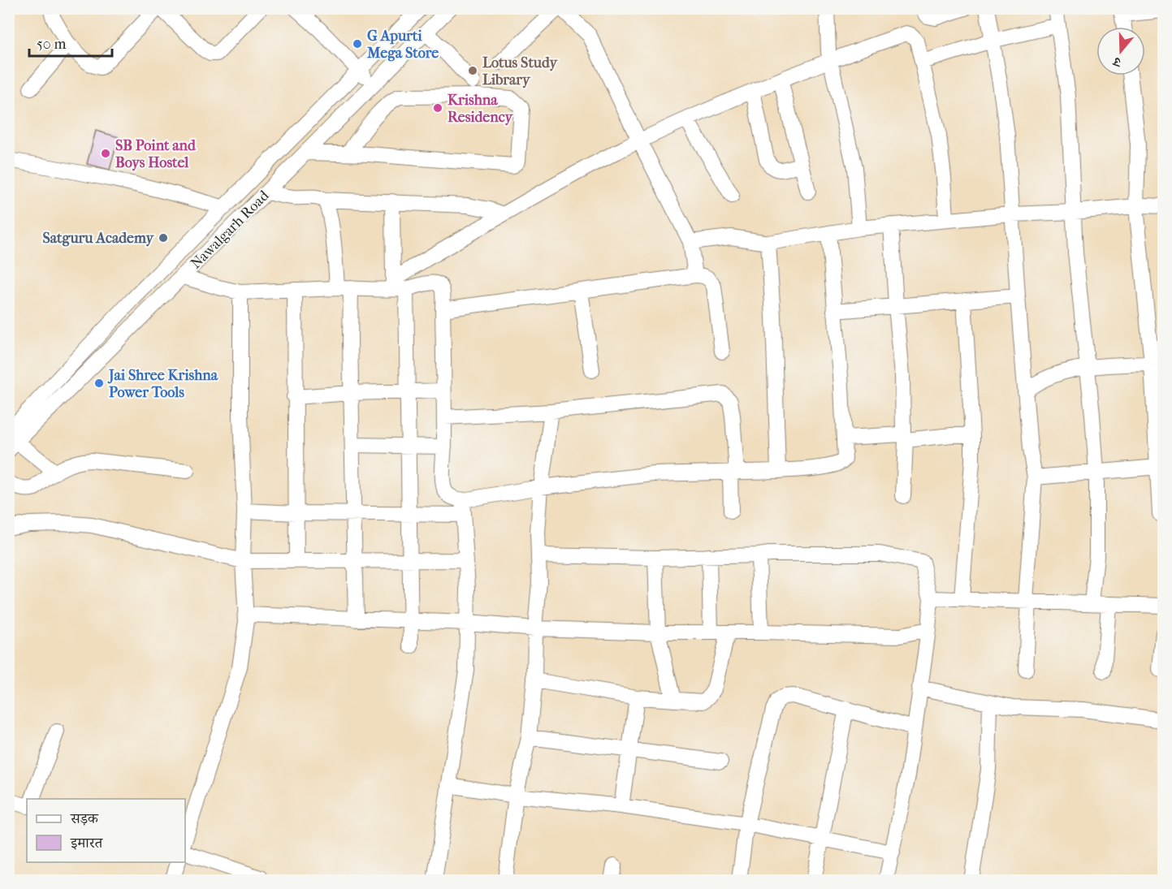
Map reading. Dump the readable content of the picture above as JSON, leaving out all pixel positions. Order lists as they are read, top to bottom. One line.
{"streets":{"street":["Nawalgarh Road"]},"places":["G Apurti Mega Store","Lotus Study Library","Krishna Residency","SB Point and Boys Hostel","Satguru Academy","Jai Shree Krishna Power Tools"],"legend":["सड़क","इमारत"],"scale_bar":"50 m","north":"bottom"}
